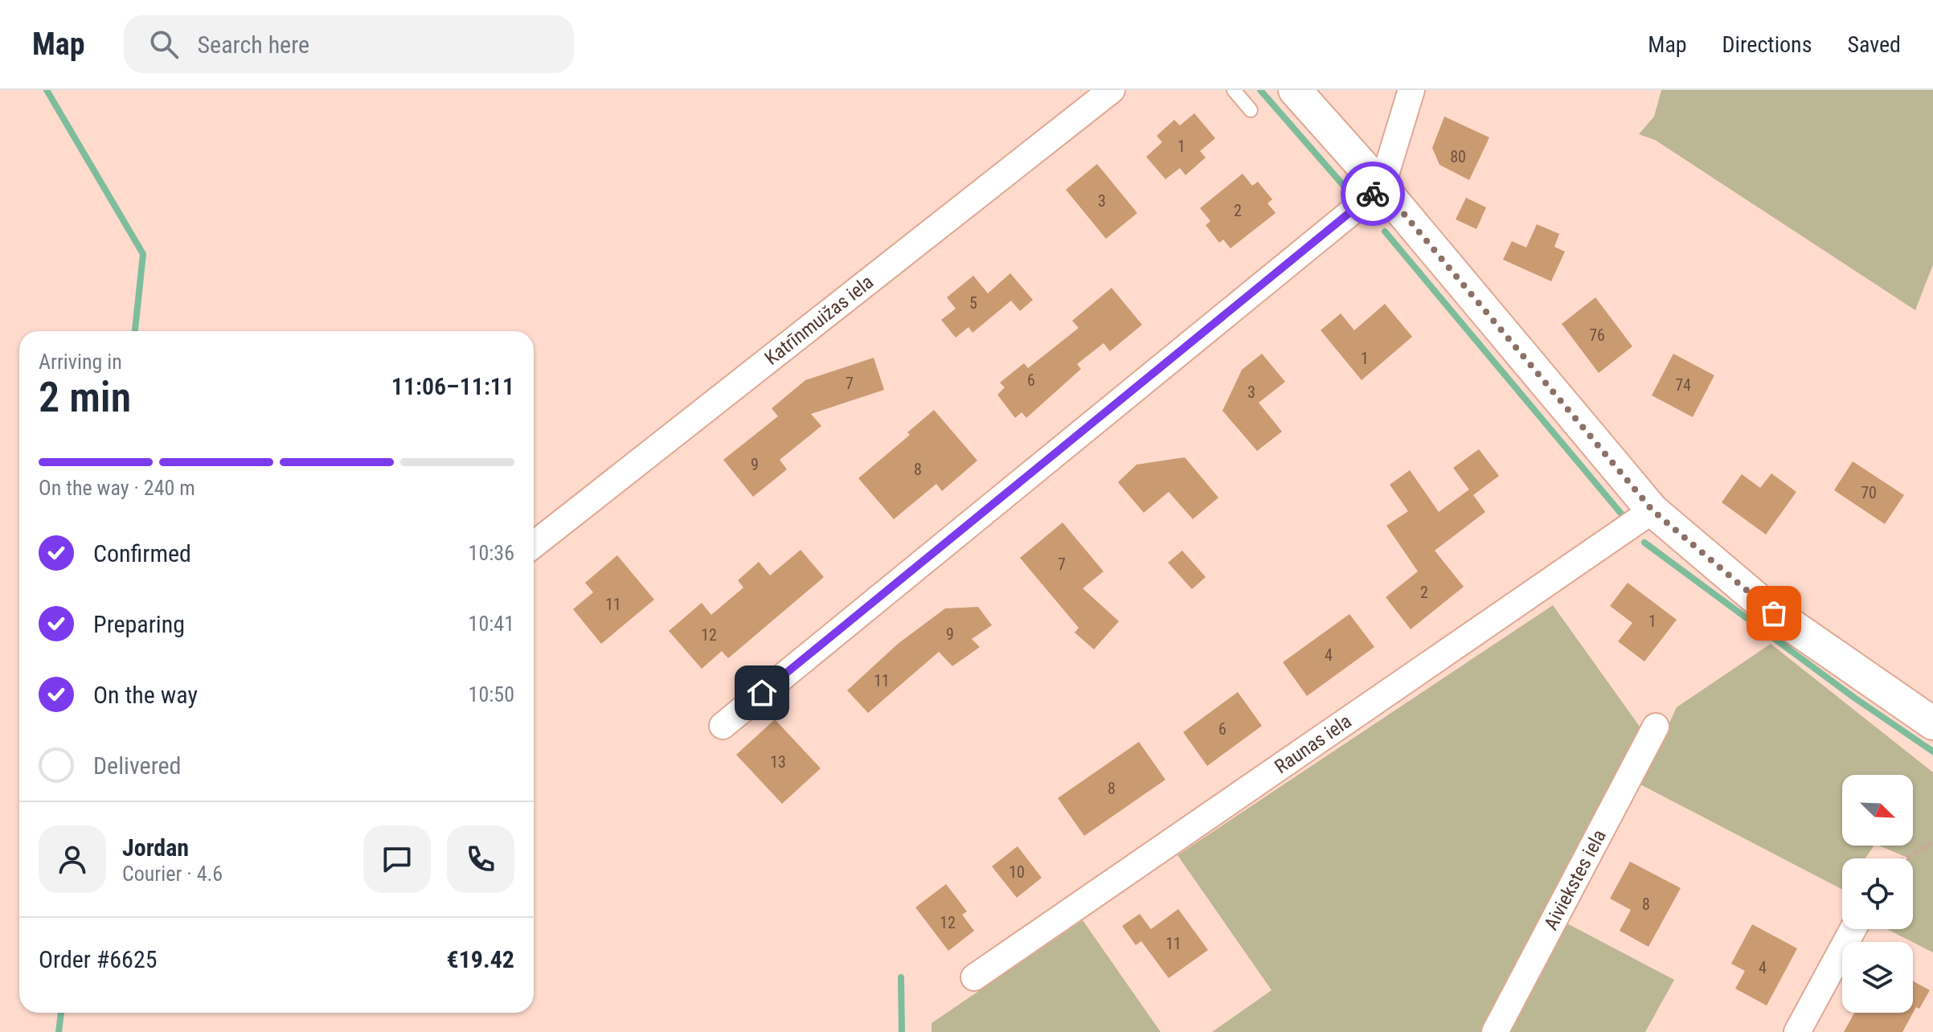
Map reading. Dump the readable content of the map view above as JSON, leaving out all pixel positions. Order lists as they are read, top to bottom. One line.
{"streets":{"street":["Katrīnmuižas iela","Raunas iela","Aiviekstes iela"]},"house_numbers":["1","80","3","2","5","76","1","6","7","74","3","9","8","70","7","2","11","1","9","12","4","11","6","13","8","10","8","12","11","4"],"north":"bottom right","page":{"header":"Map","search":"Search here","nav":["Map","Directions","Saved"],"heading":["2 min","Arriving in","11:06–11:11"],"panel":["Jordan","Courier · 4.6","Order #6625","€19.42"],"bar":"On the way · 240 m","list":[["Confirmed","10:36"],["Preparing","10:41"],["On the way","10:50"],"Delivered"]}}
